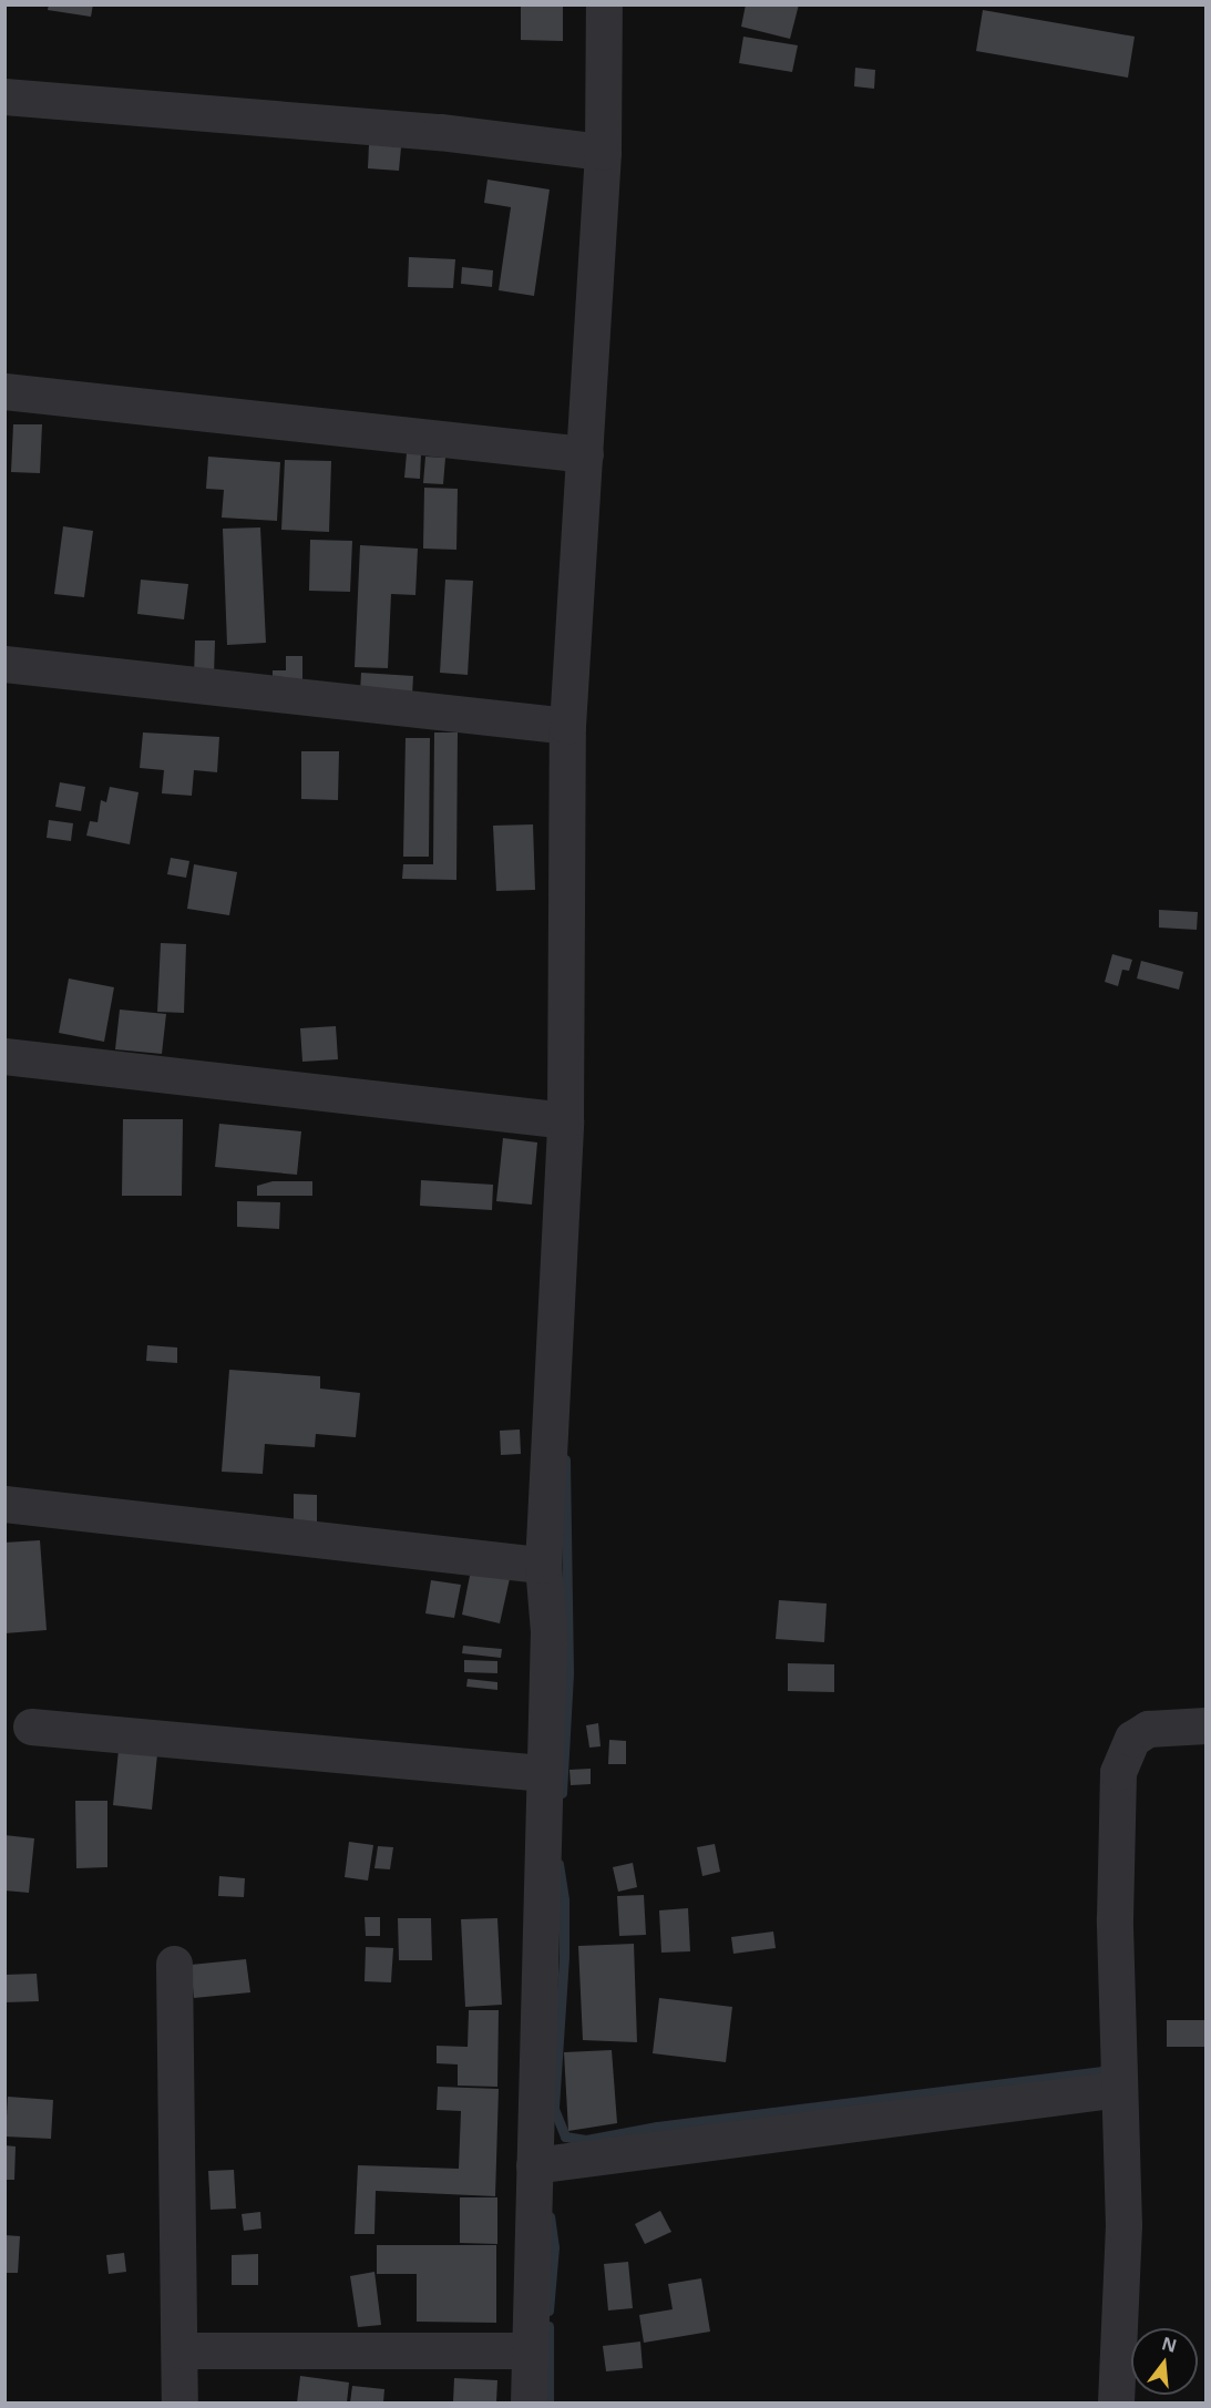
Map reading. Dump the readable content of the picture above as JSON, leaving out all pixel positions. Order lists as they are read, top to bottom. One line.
{"north":"top"}
